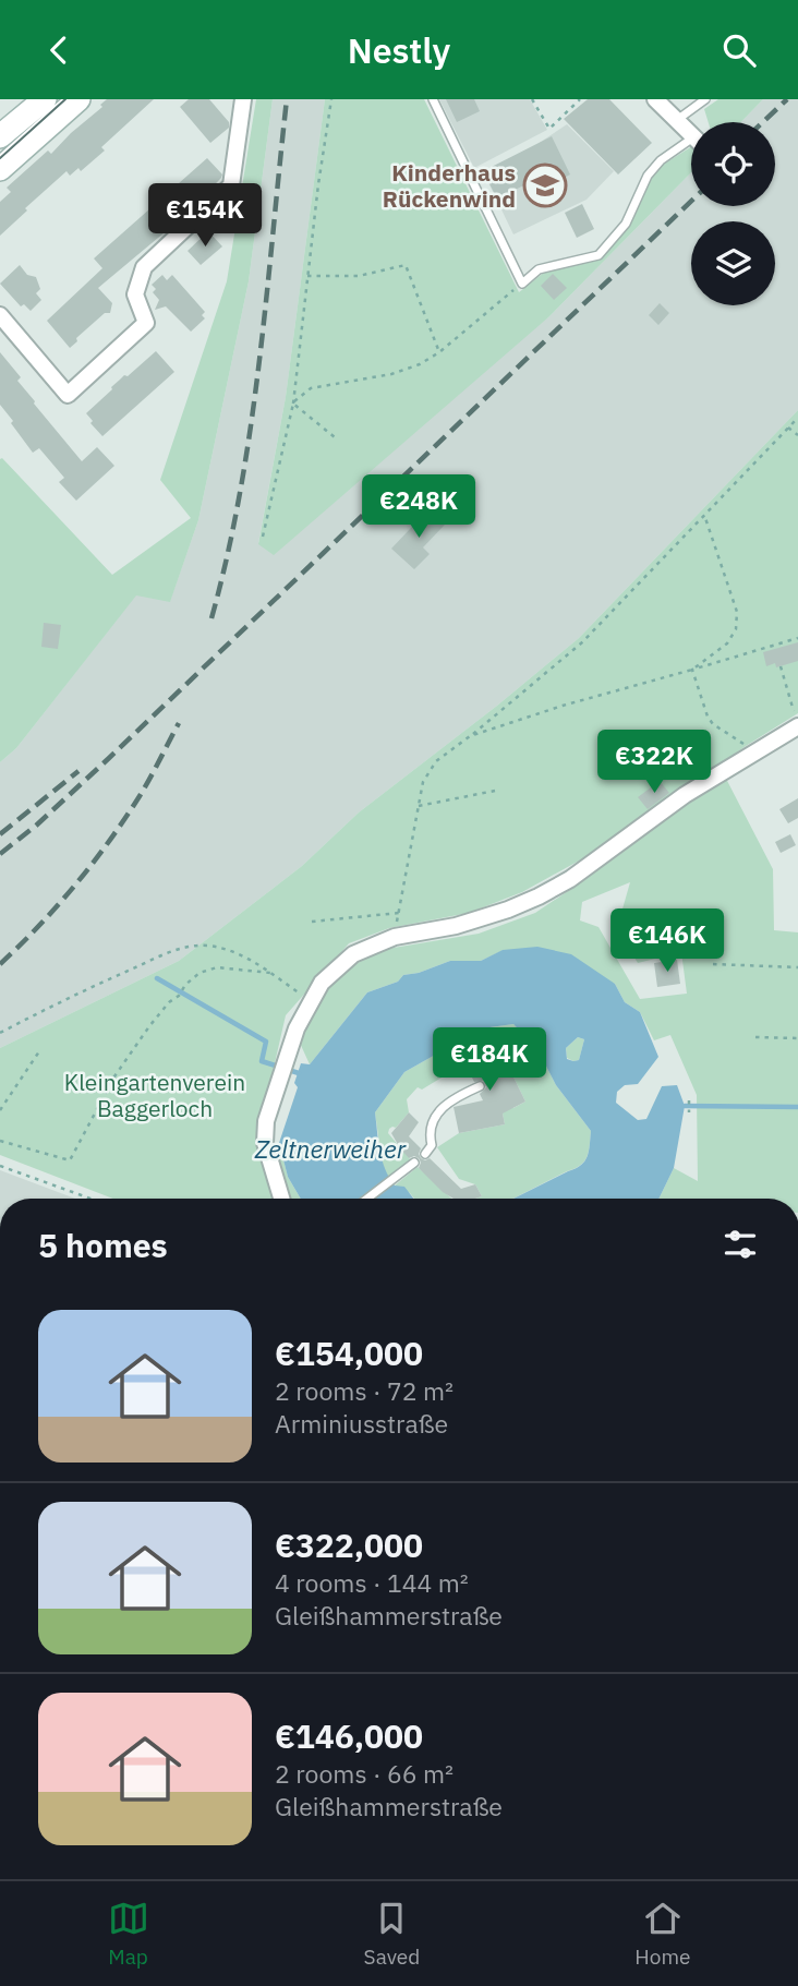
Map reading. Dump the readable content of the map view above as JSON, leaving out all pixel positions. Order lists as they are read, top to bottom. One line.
{"water":["Zeltnerweiher"],"parks":["Kleingartenverein Baggerloch"],"places":{"school or university":["Kinderhaus Rückenwind"]},"page":{"header":"Nestly","price":["€154K","€248K","€322K","€146K","€184K"],"heading":"5 homes","list":[{"name":"€154,000","note":"2 rooms · 72 m² · Arminiusstraße"},{"name":"€322,000","note":"4 rooms · 144 m² · Gleißhammerstraße"},{"name":"€146,000","note":"2 rooms · 66 m² · Gleißhammerstraße"}],"tabs":["Map","Saved","Home"]}}
